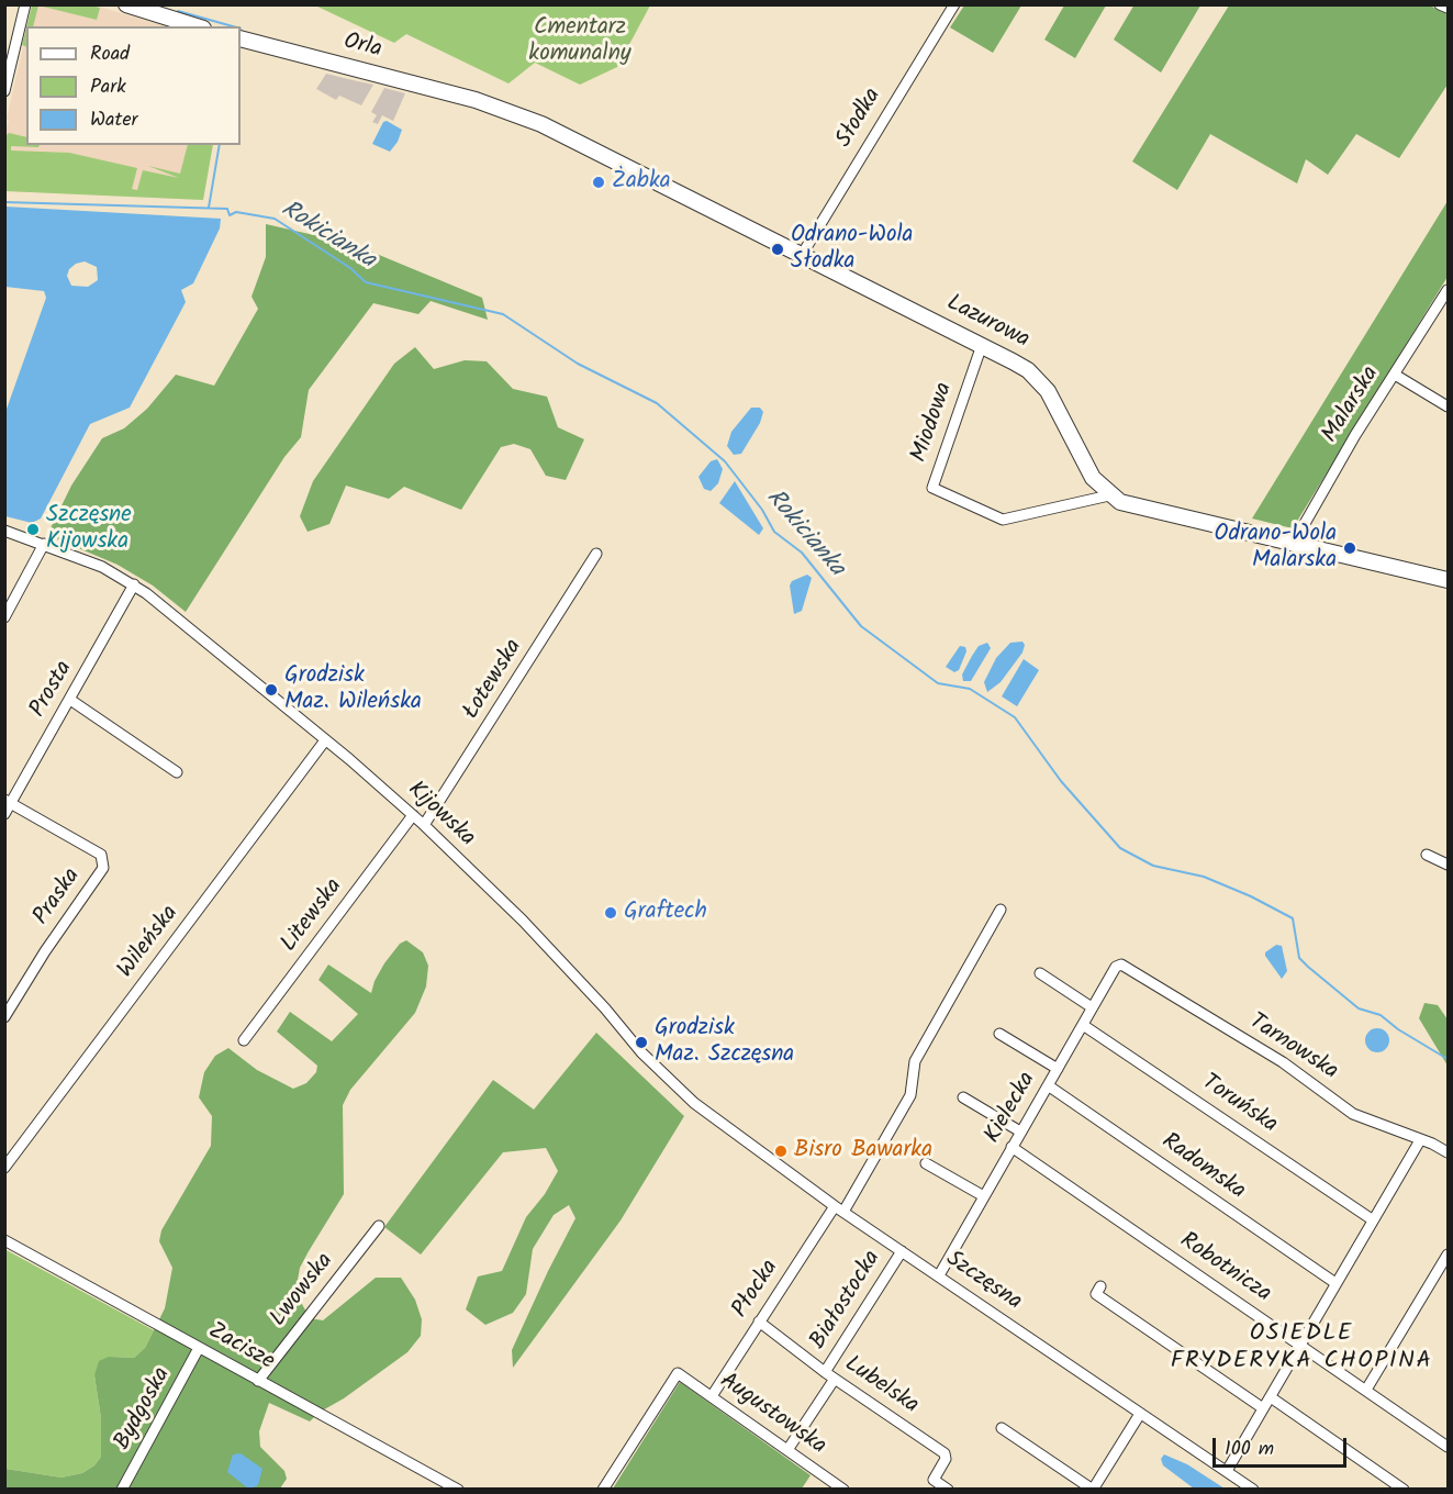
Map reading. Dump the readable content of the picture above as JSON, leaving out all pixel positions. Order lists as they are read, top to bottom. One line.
{"streets":{"street":["Orla","Słodka","Lazurowa","Malarska","Miodowa","Łotewska","Prosta","Kijowska","Praska","Litewska","Wileńska","Tarnowska","Toruńska","Kielecka","Radomska","Robotnicza","Szczęsna","Płocka","Lwowska","Białostocka","Zacisze","Lubelska","Bydgoska","Augustowska"]},"crossings":[["Orla","Lazurowa"],["Słodka","Lazurowa"],["Lazurowa","Malarska"],["Lazurowa","Miodowa"],["Łotewska","Kijowska"],["Prosta","Kijowska"],["Prosta","Praska"],["Kijowska","Litewska"],["Kijowska","Wileńska"],["Kijowska","Szczęsna"],["Tarnowska","Kielecka"],["Toruńska","Kielecka"],["Kielecka","Radomska"],["Kielecka","Robotnicza"],["Kielecka","Szczęsna"],["Szczęsna","Płocka"],["Szczęsna","Białostocka"],["Płocka","Lubelska"],["Płocka","Augustowska"],["Lwowska","Zacisze"],["Białostocka","Lubelska"],["Białostocka","Augustowska"],["Zacisze","Bydgoska"]],"districts":["OSIEDLE FRYDERYKA CHOPINA"],"water":["Rokicianka"],"parks":["Cmentarz komunalny"],"places":["Żabka","Odrano-Wola Słodka","Szczęsne Kijowska","Odrano-Wola Malarska","Grodzisk Maz. Wileńska","Graftech","Grodzisk Maz. Szczęsna","Bisro Bawarka"],"legend":["Road","Park","Water"],"scale_bar":"100 m"}
